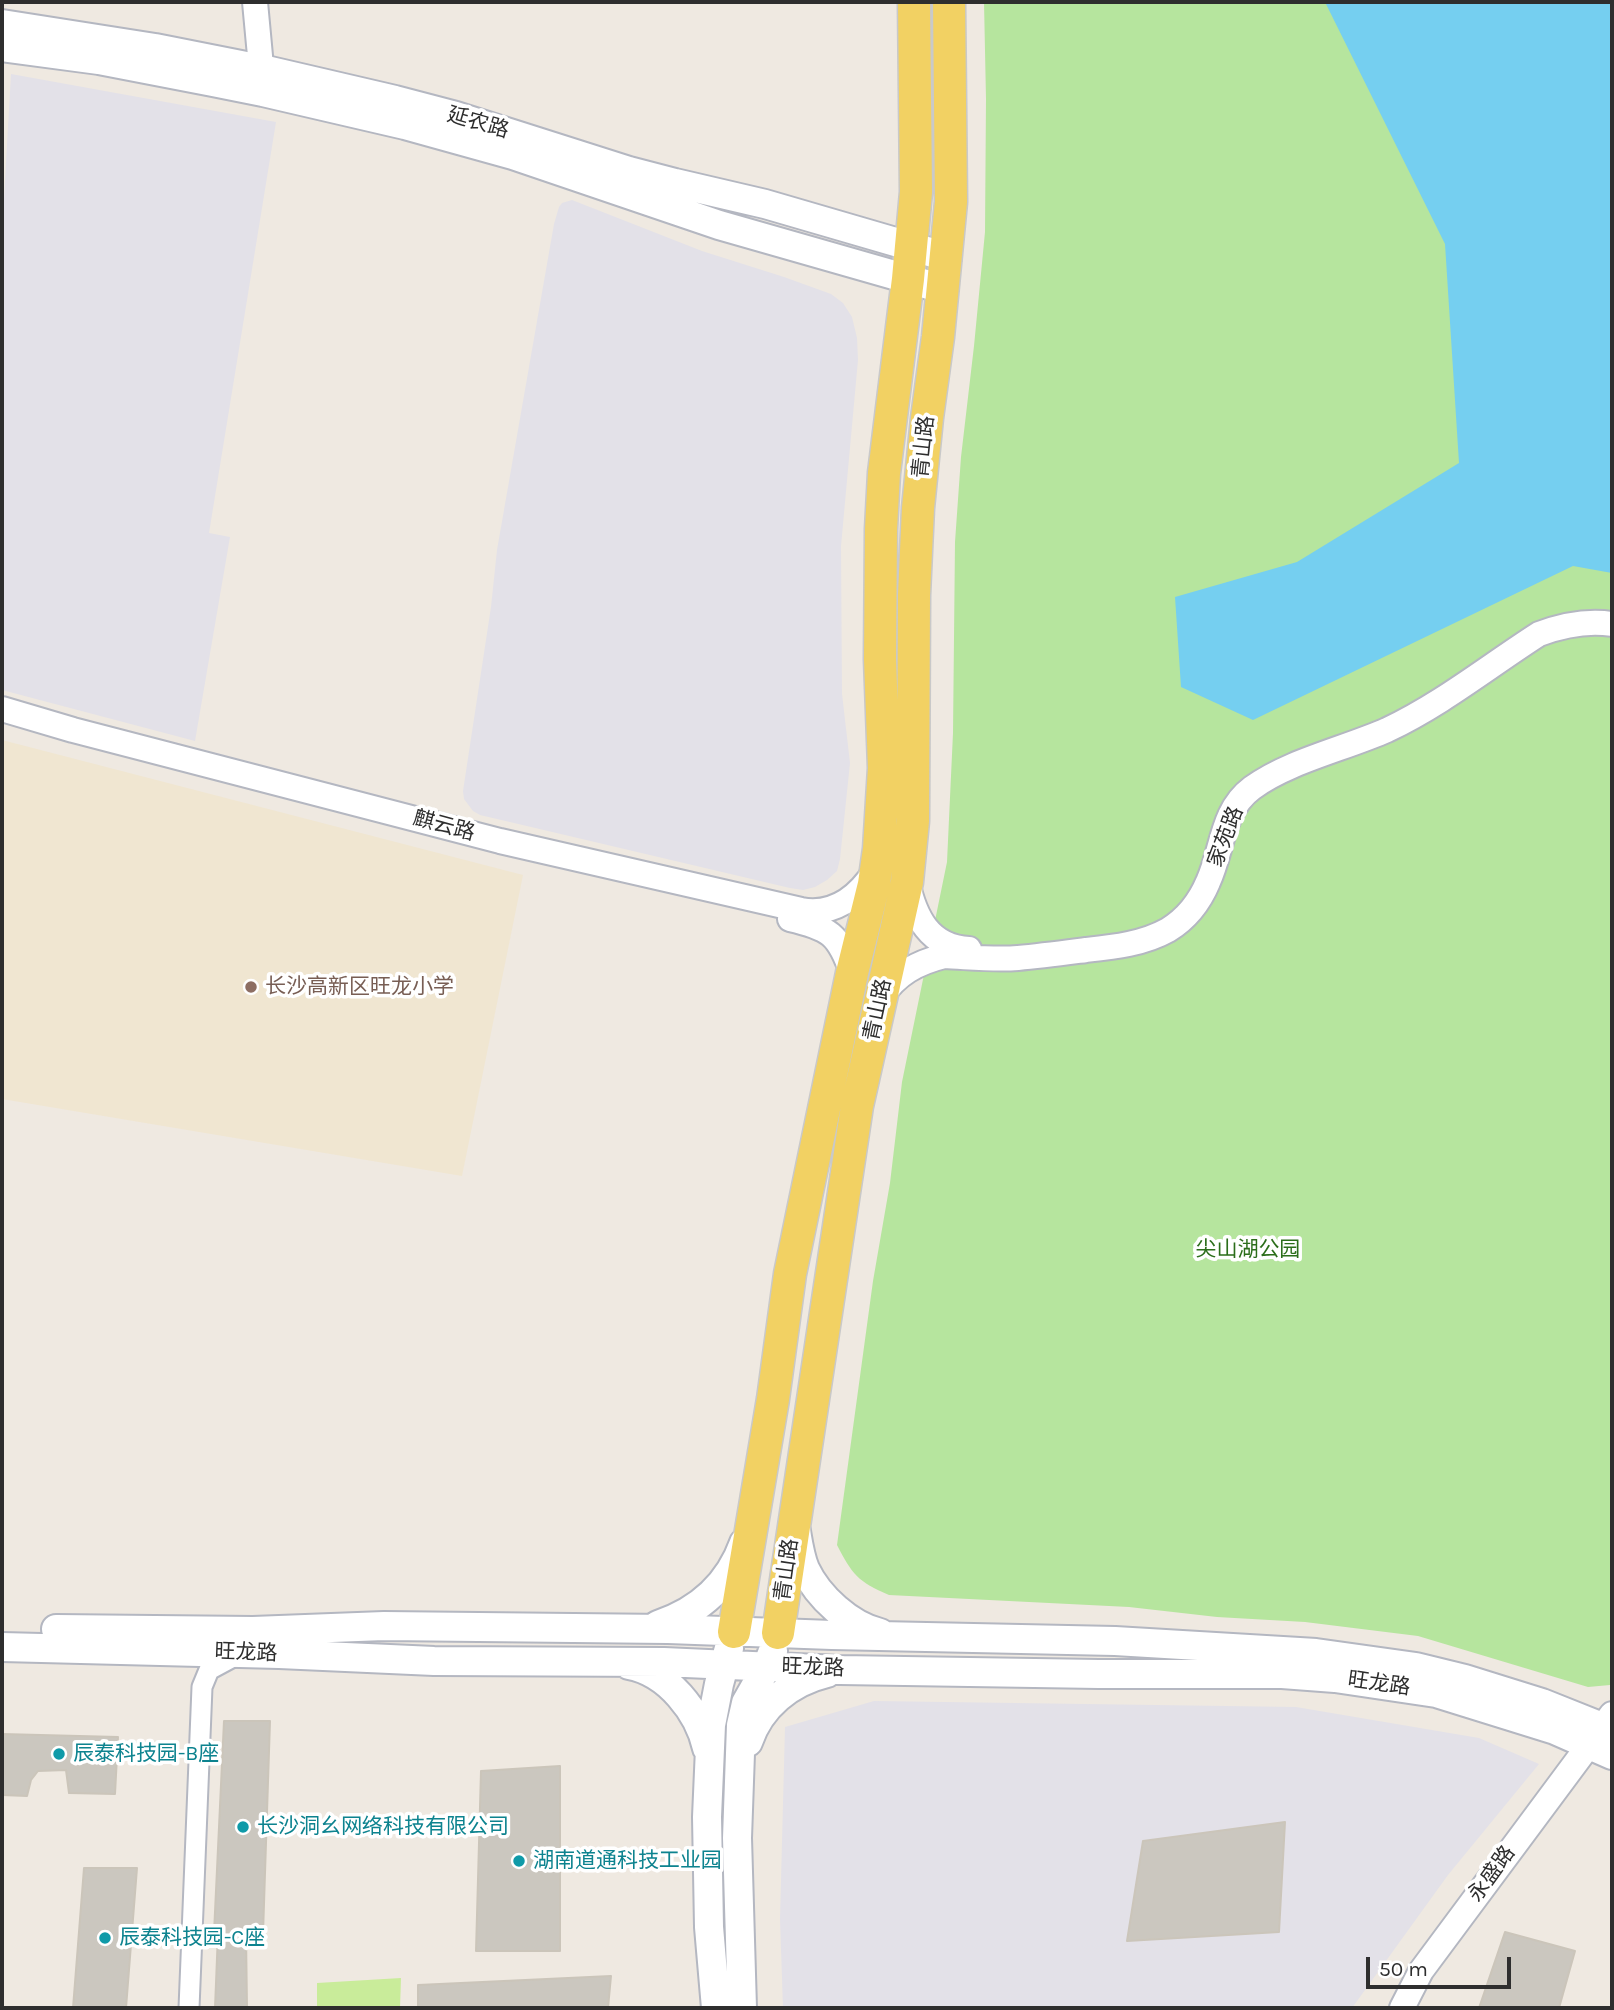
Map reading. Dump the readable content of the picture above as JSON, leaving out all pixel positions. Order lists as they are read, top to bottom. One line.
{"streets":{"main road":["延农路","青山路","旺龙路"],"street":["麒云路","家苑路","永盛路"]},"crossings":[["延农路","青山路"],["青山路","麒云路"],["青山路","家苑路"],["青山路","旺龙路"],["旺龙路","永盛路"]],"parks":["尖山湖公园"],"places":["长沙高新区旺龙小学","辰泰科技园-B座","长沙洞幺网络科技有限公司","湖南道通科技工业园","辰泰科技园-C座"],"scale_bar":"50 m"}
